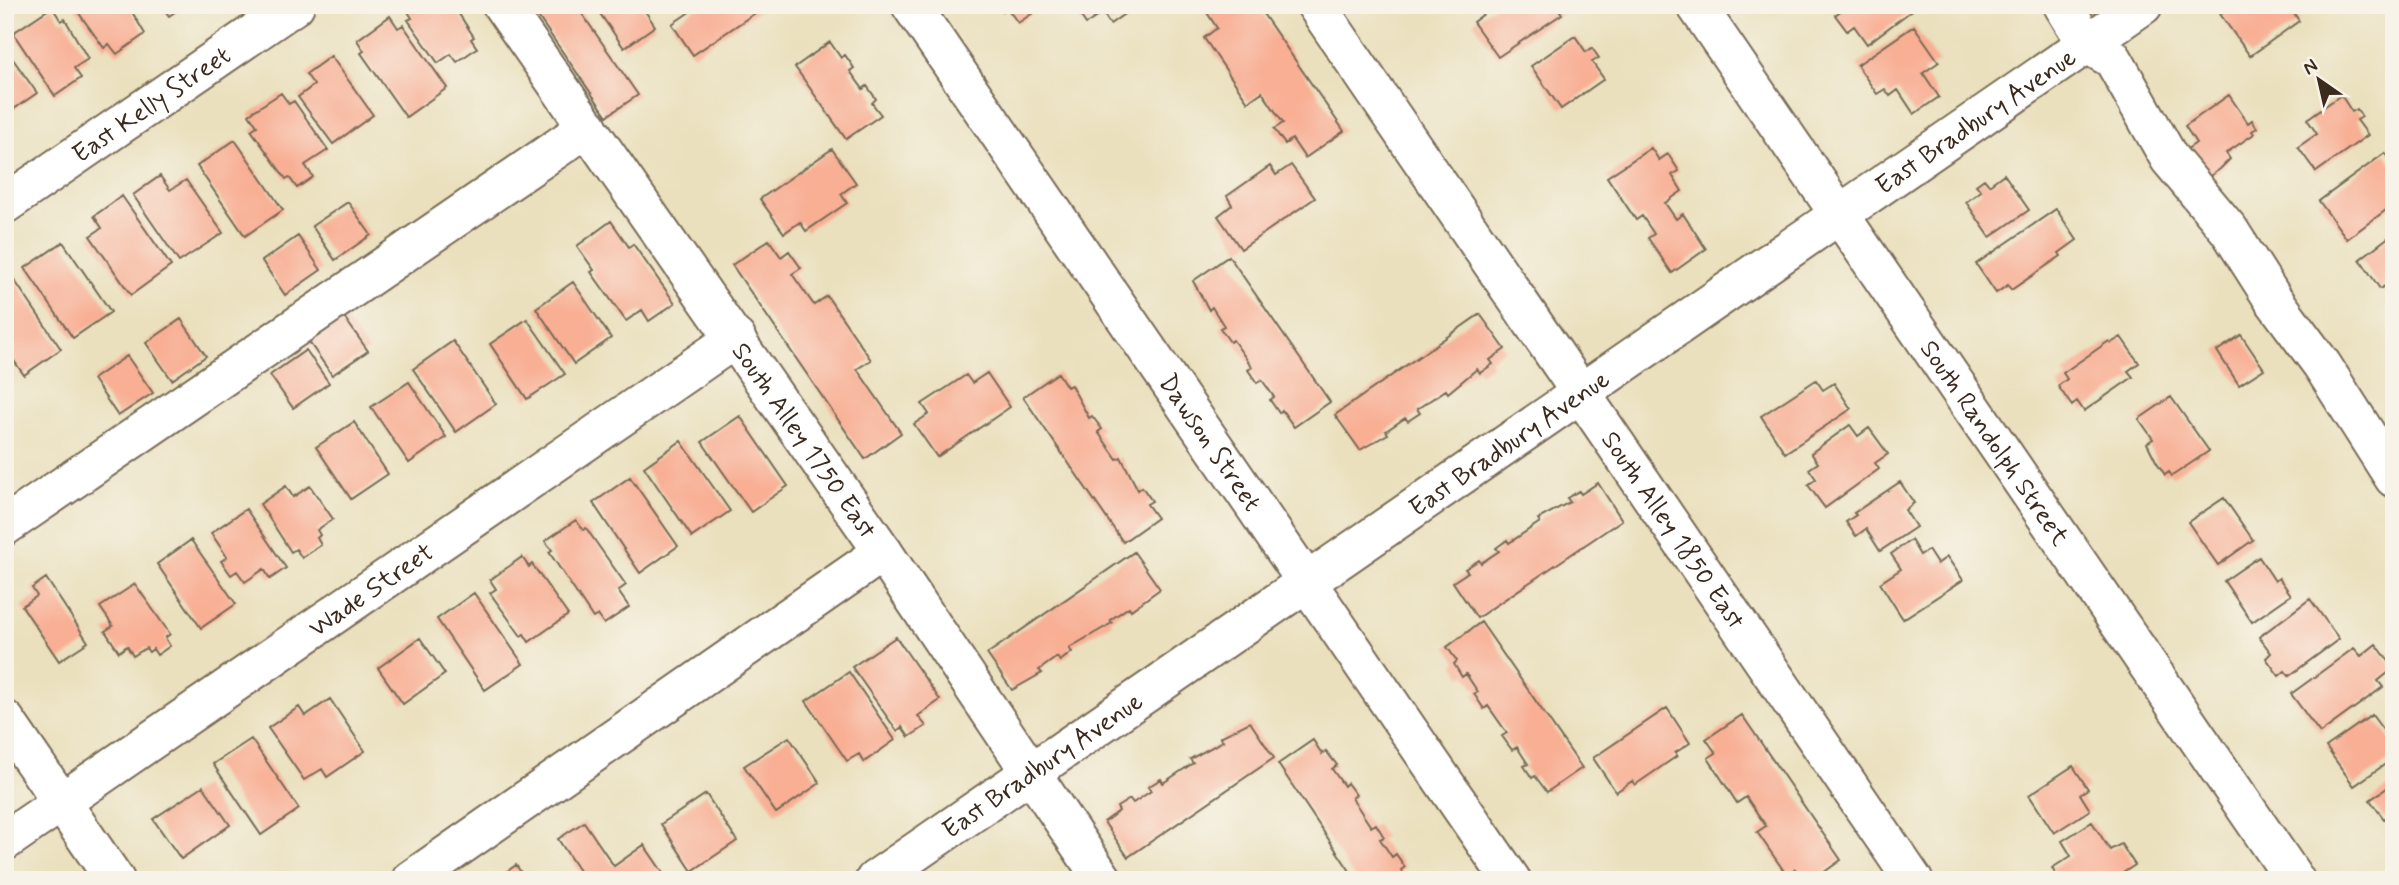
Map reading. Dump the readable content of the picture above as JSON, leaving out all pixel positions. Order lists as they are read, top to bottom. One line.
{"streets":{"street":["East Kelly Street","East Bradbury Avenue","South Alley 1750 East","Dawson Street","South Randolph Street","South Alley 1850 East","Wade Street"]},"crossings":[["East Bradbury Avenue","South Alley 1750 East"],["East Bradbury Avenue","Dawson Street"],["East Bradbury Avenue","South Randolph Street"],["East Bradbury Avenue","South Alley 1850 East"],["South Alley 1750 East","Wade Street"]],"north":"top left"}
